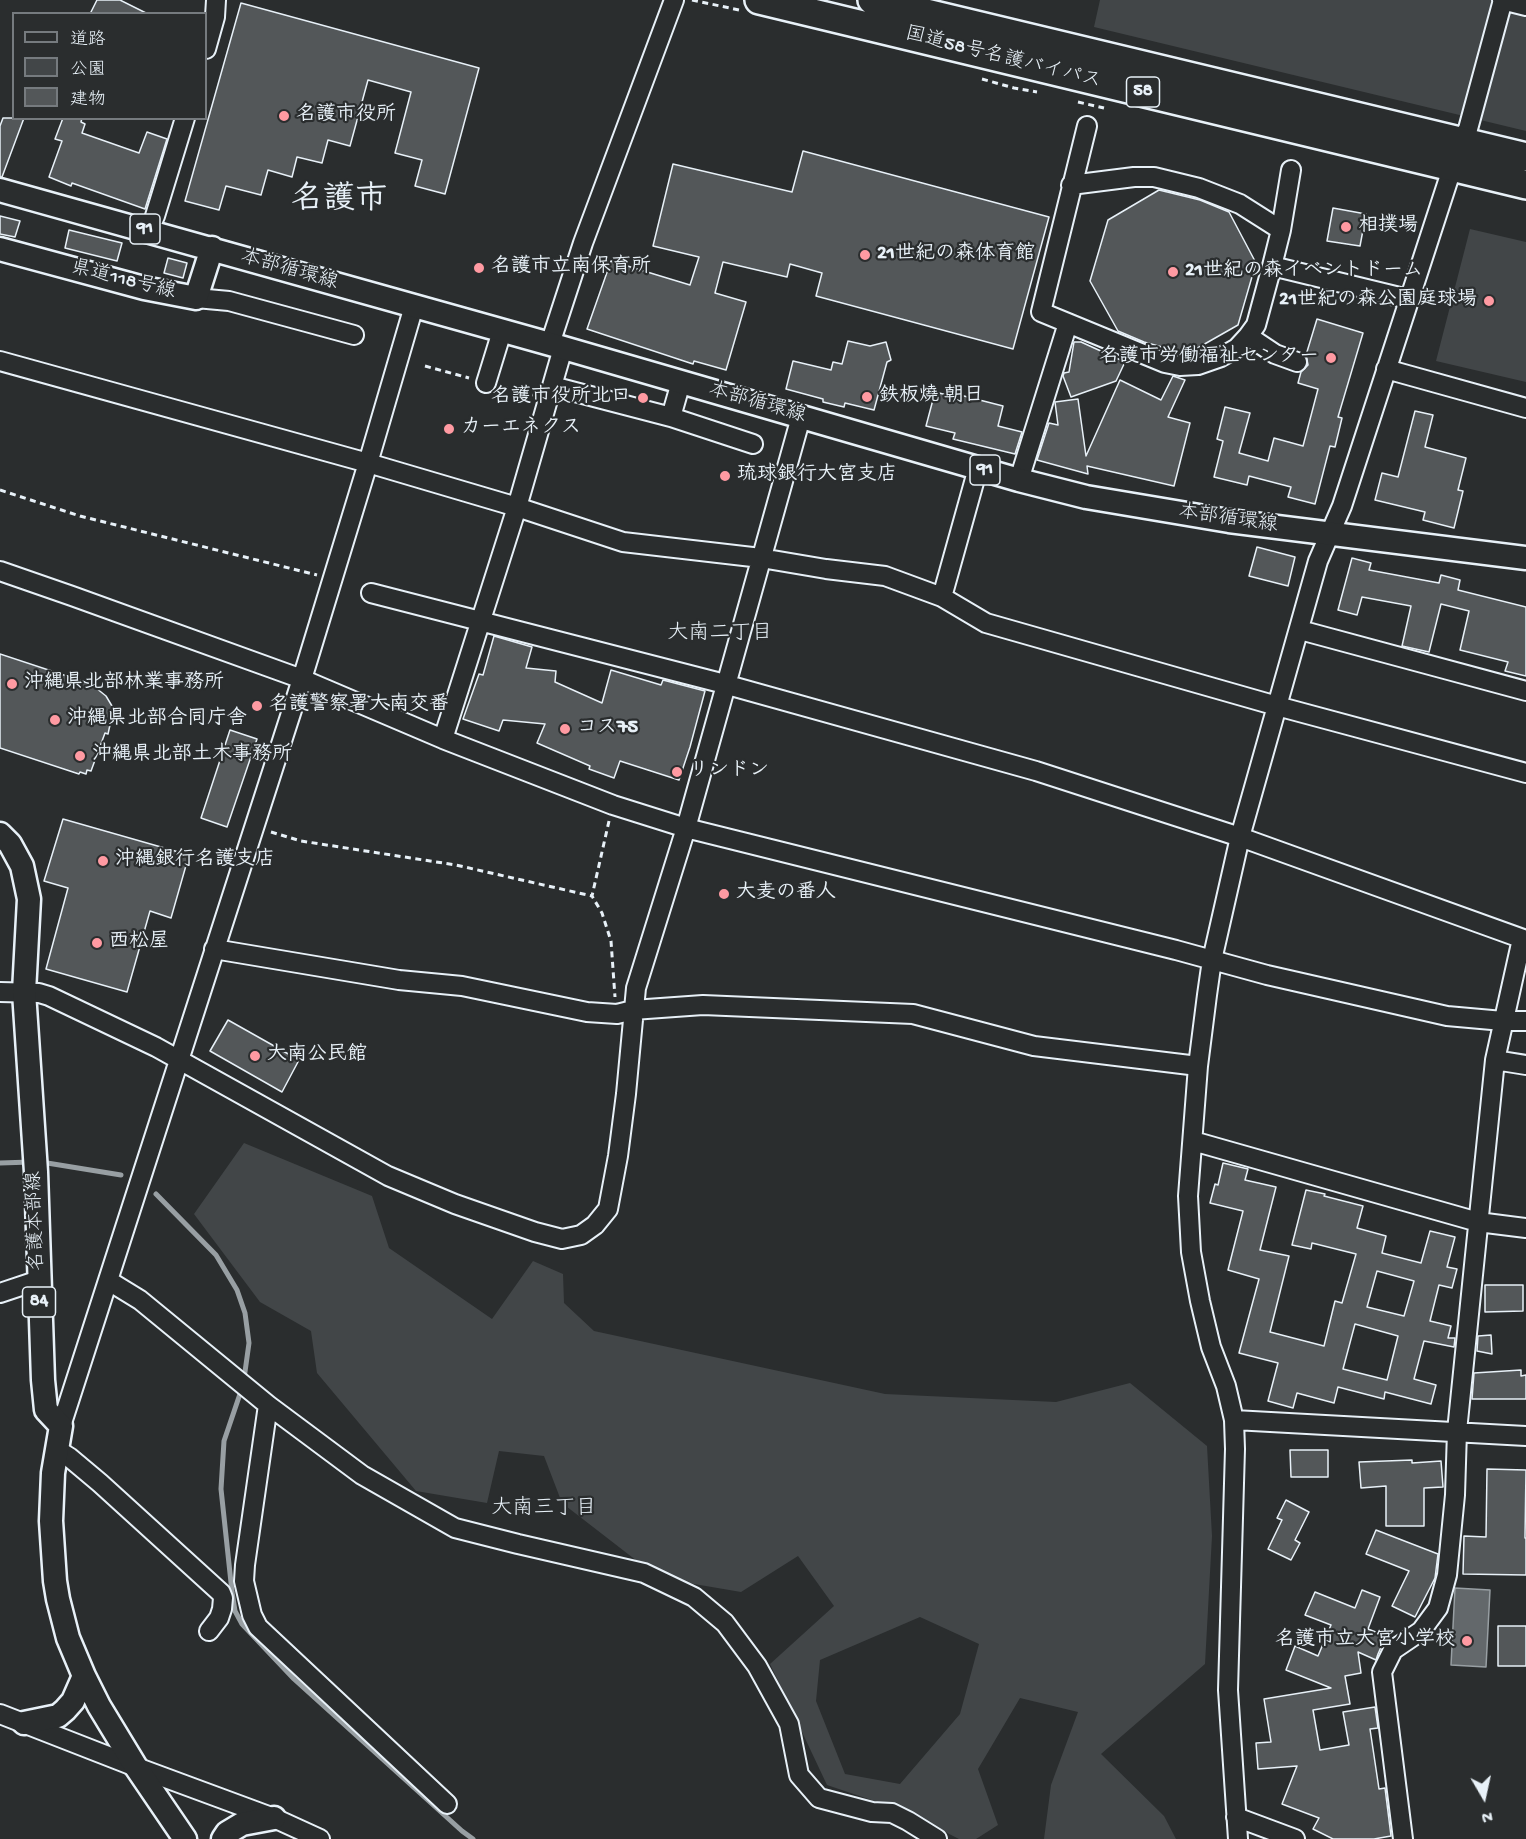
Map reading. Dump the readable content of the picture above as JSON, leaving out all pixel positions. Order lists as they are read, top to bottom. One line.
{"streets":{"highway":["国道58号名護バイパス","58"],"main road":["91","本部循環線","県道118号線","名護本部線","84"]},"crossings":[["本部循環線","県道118号線"]],"districts":["名護市","大南二丁目","大南三丁目"],"places":["名護市役所","相撲場","21世紀の森体育館","名護市立南保育所","21世紀の森イベントドーム","21世紀の森公園庭球場","名護市労働福祉センター","鉄板燒 朝日","名護市役所北口","カーエネクス","琉球銀行大宮支店","沖縄県北部林業事務所","名護警察署大南交番","沖縄県北部合同庁舎","コス75","沖縄県北部土木事務所","リンドン","沖縄銀行名護支店","大麦の番人","西松屋","大南公民館","名護市立大宮小学校"],"legend":["道路","公園","建物"],"north":"bottom"}
